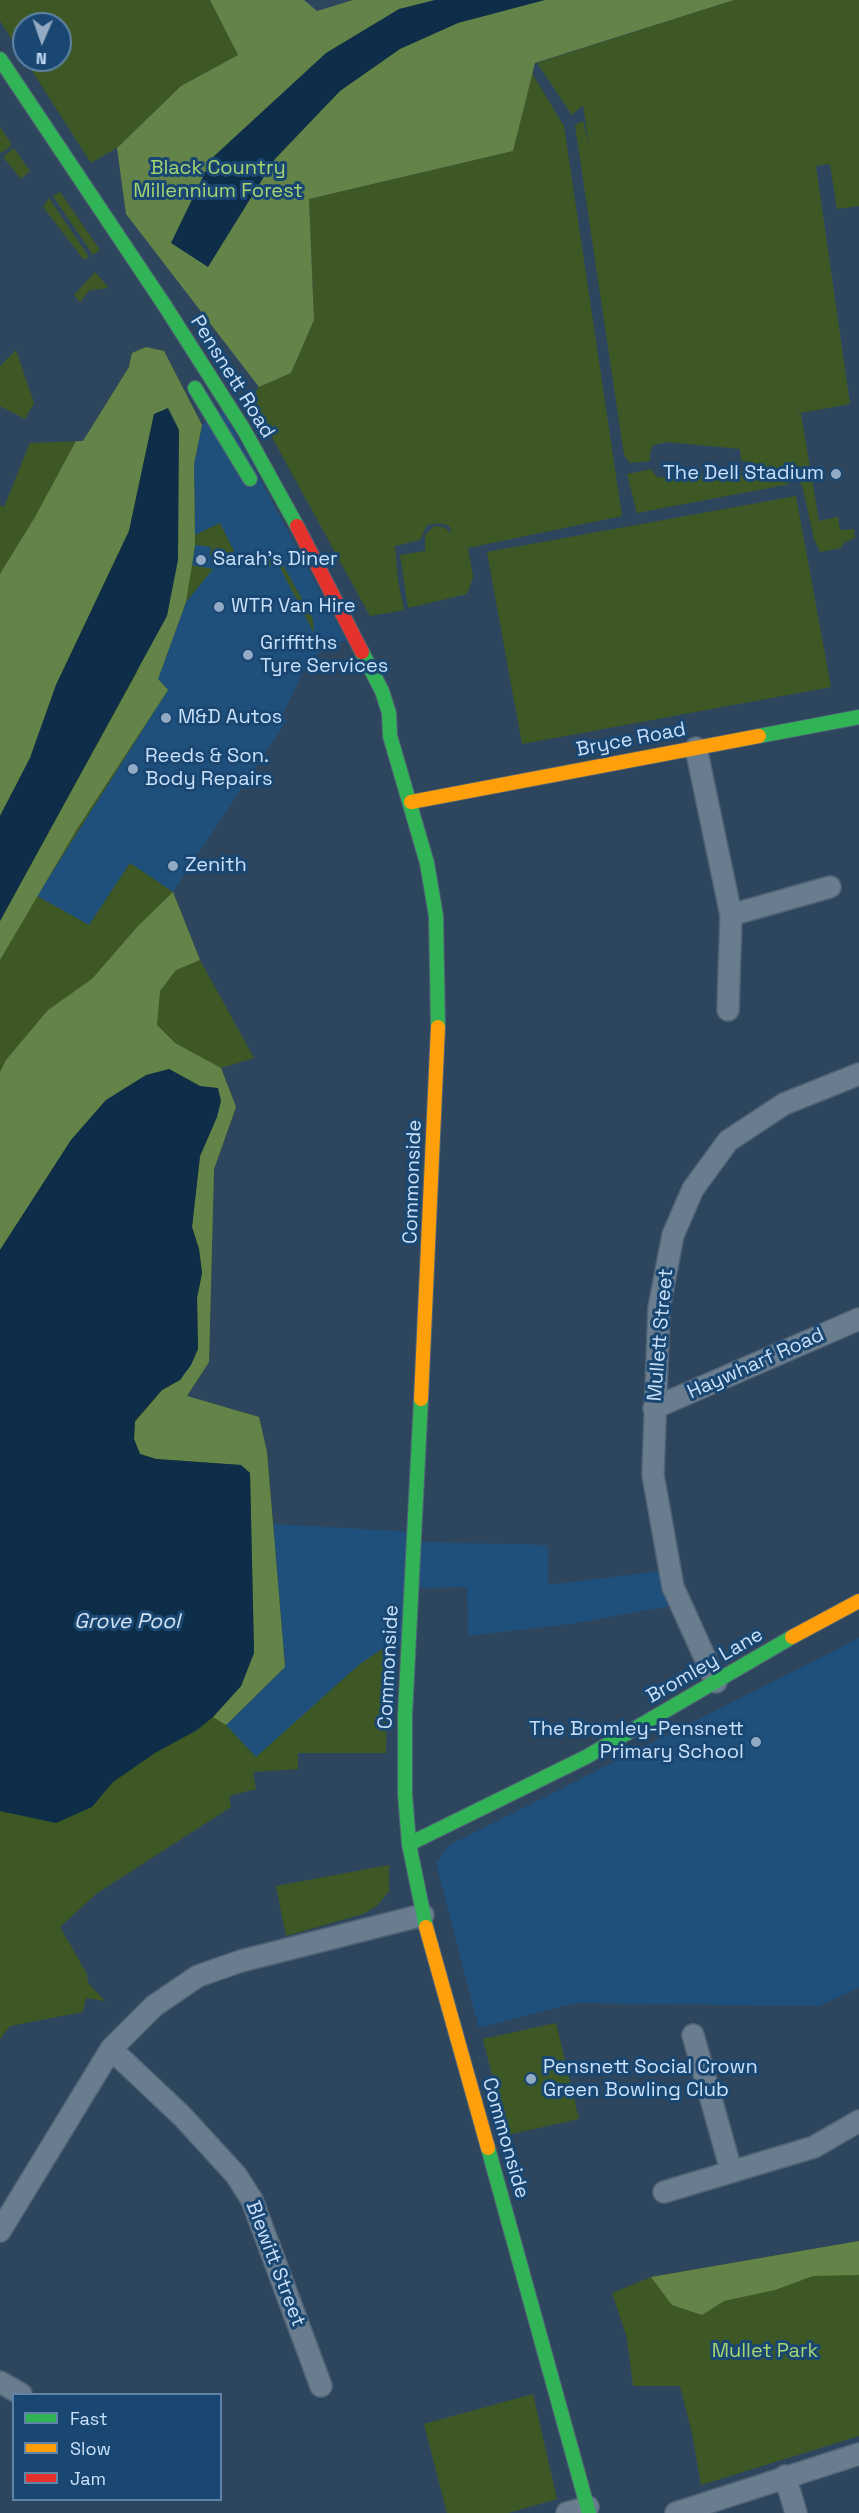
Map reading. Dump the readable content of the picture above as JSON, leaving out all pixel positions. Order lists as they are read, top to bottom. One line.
{"streets":{"main road":["Pensnett Road","Bryce Road","Commonside","Bromley Lane"],"street":["Mullett Street","Haywharf Road","Blewitt Street"]},"crossings":[["Pensnett Road","Bryce Road"],["Pensnett Road","Commonside"],["Bryce Road","Commonside"],["Commonside","Bromley Lane"],["Mullett Street","Haywharf Road"],["Mullett Street","Bromley Lane"]],"water":["Grove Pool"],"parks":["Black Country Millennium Forest","Mullet Park"],"places":["The Dell Stadium","Sarah's Diner","WTR Van Hire","Griffiths Tyre Services","M&D Autos","Reeds & Son. Body Repairs","Zenith","The Bromley-Pensnett Primary School","Pensnett Social Crown Green Bowling Club"],"legend":["Fast","Slow","Jam"],"north":"bottom"}
